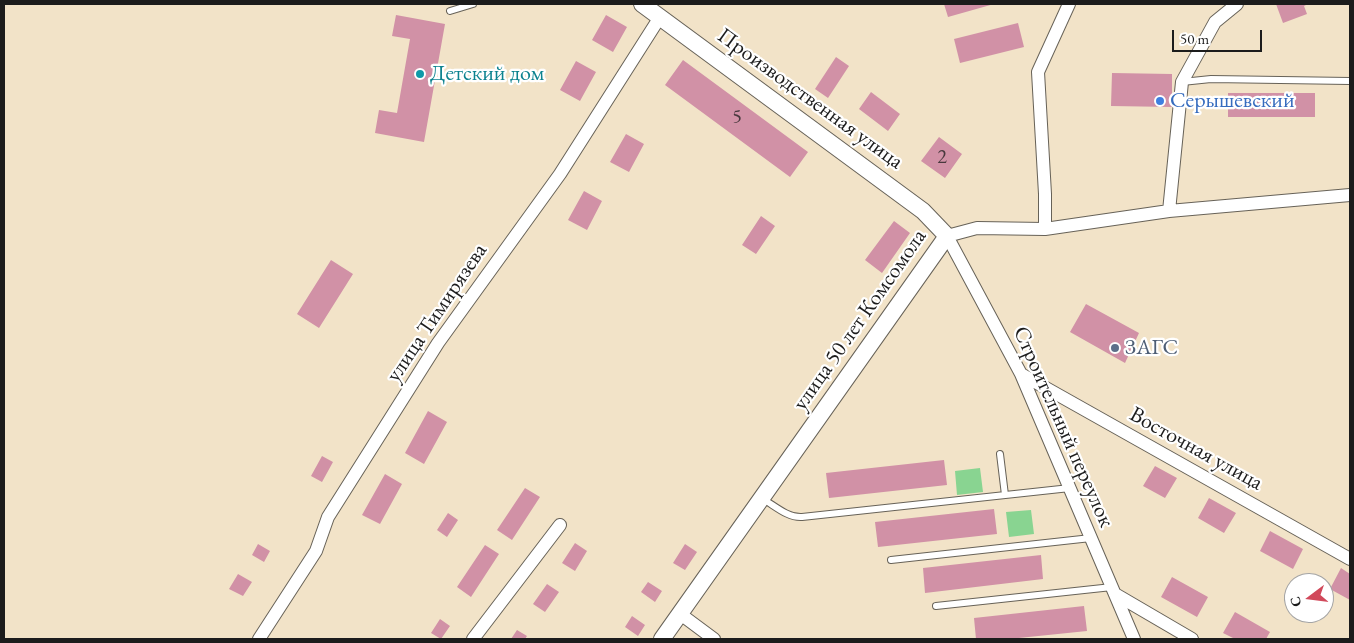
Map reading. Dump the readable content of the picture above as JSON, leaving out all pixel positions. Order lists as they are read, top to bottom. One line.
{"streets":{"street":["Производственная улица","улица Тимирязева","улица 50 лет Комсомола","Строительный переулок","Восточная улица"]},"crossings":[["Производственная улица","улица Тимирязева"],["Производственная улица","улица 50 лет Комсомола"],["Производственная улица","Строительный переулок"],["улица 50 лет Комсомола","Строительный переулок"],["Строительный переулок","Восточная улица"]],"places":["Детский дом","Серышевский","ЗАГС"],"house_numbers":["5","2"],"scale_bar":"50 m","north":"left"}
